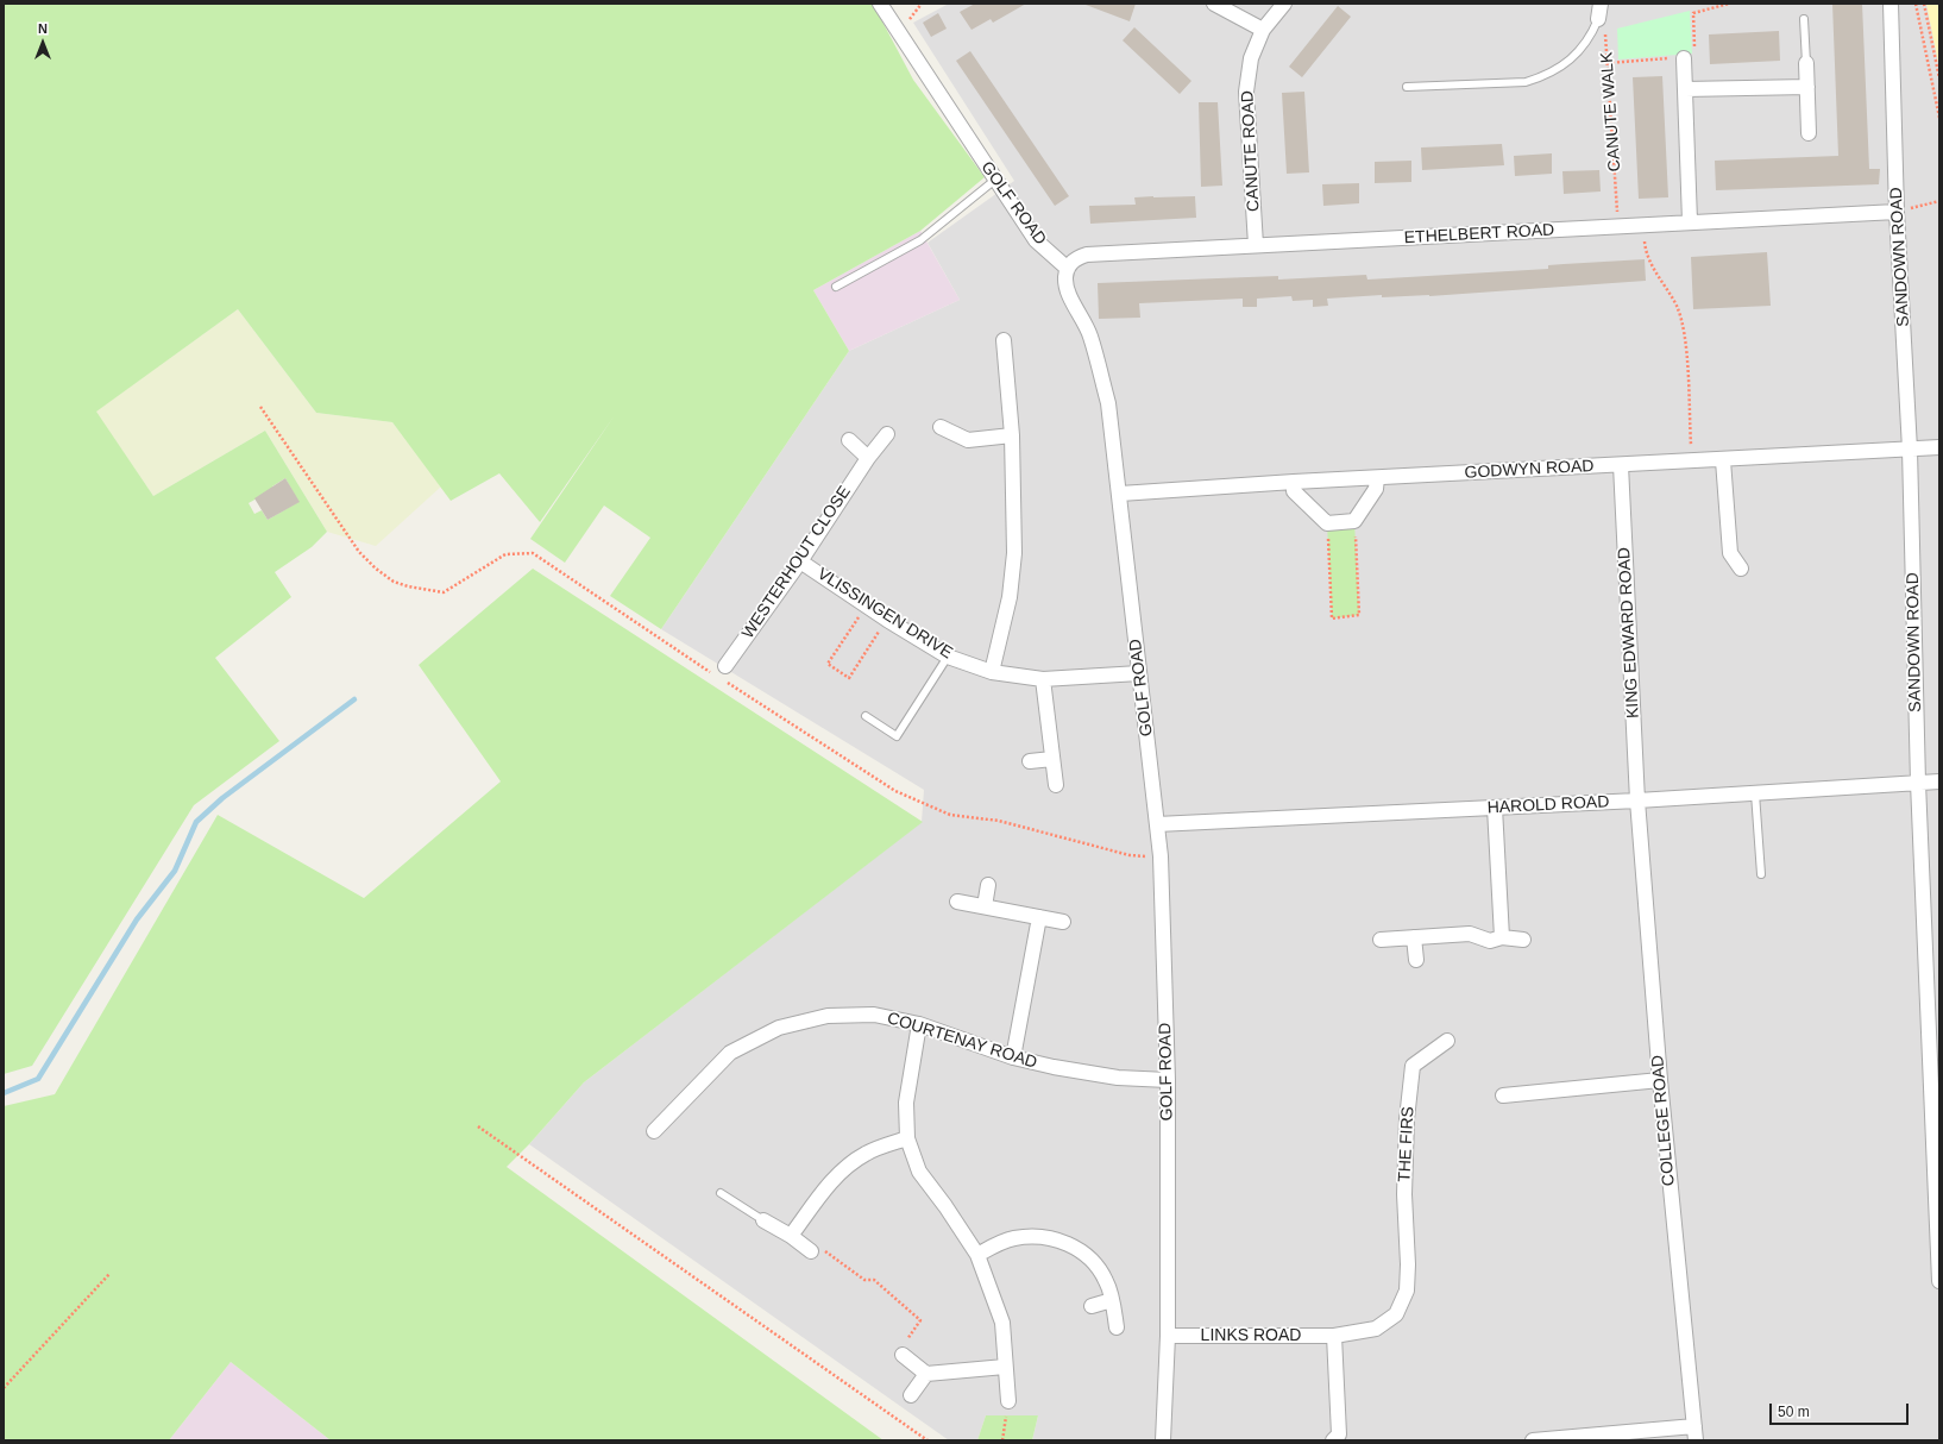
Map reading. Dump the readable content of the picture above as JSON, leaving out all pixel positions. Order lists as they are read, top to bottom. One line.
{"streets":{"street":["CANUTE ROAD","GOLF ROAD","ETHELBERT ROAD","SANDOWN ROAD","GODWYN ROAD","WESTERHOUT CLOSE","VLISSINGEN DRIVE","KING EDWARD ROAD","HAROLD ROAD","COURTENAY ROAD","COLLEGE ROAD","THE FIRS","LINKS ROAD"],"path":["CANUTE WALK"]},"crossings":[["CANUTE WALK","ETHELBERT ROAD"],["CANUTE ROAD","ETHELBERT ROAD"],["GOLF ROAD","ETHELBERT ROAD"],["GOLF ROAD","GODWYN ROAD"],["GOLF ROAD","VLISSINGEN DRIVE"],["GOLF ROAD","HAROLD ROAD"],["GOLF ROAD","COURTENAY ROAD"],["GOLF ROAD","LINKS ROAD"],["ETHELBERT ROAD","SANDOWN ROAD"],["SANDOWN ROAD","GODWYN ROAD"],["SANDOWN ROAD","HAROLD ROAD"],["GODWYN ROAD","KING EDWARD ROAD"],["WESTERHOUT CLOSE","VLISSINGEN DRIVE"],["KING EDWARD ROAD","HAROLD ROAD"],["KING EDWARD ROAD","COLLEGE ROAD"],["HAROLD ROAD","COLLEGE ROAD"],["THE FIRS","LINKS ROAD"]],"scale_bar":"50 m","north":"top"}
